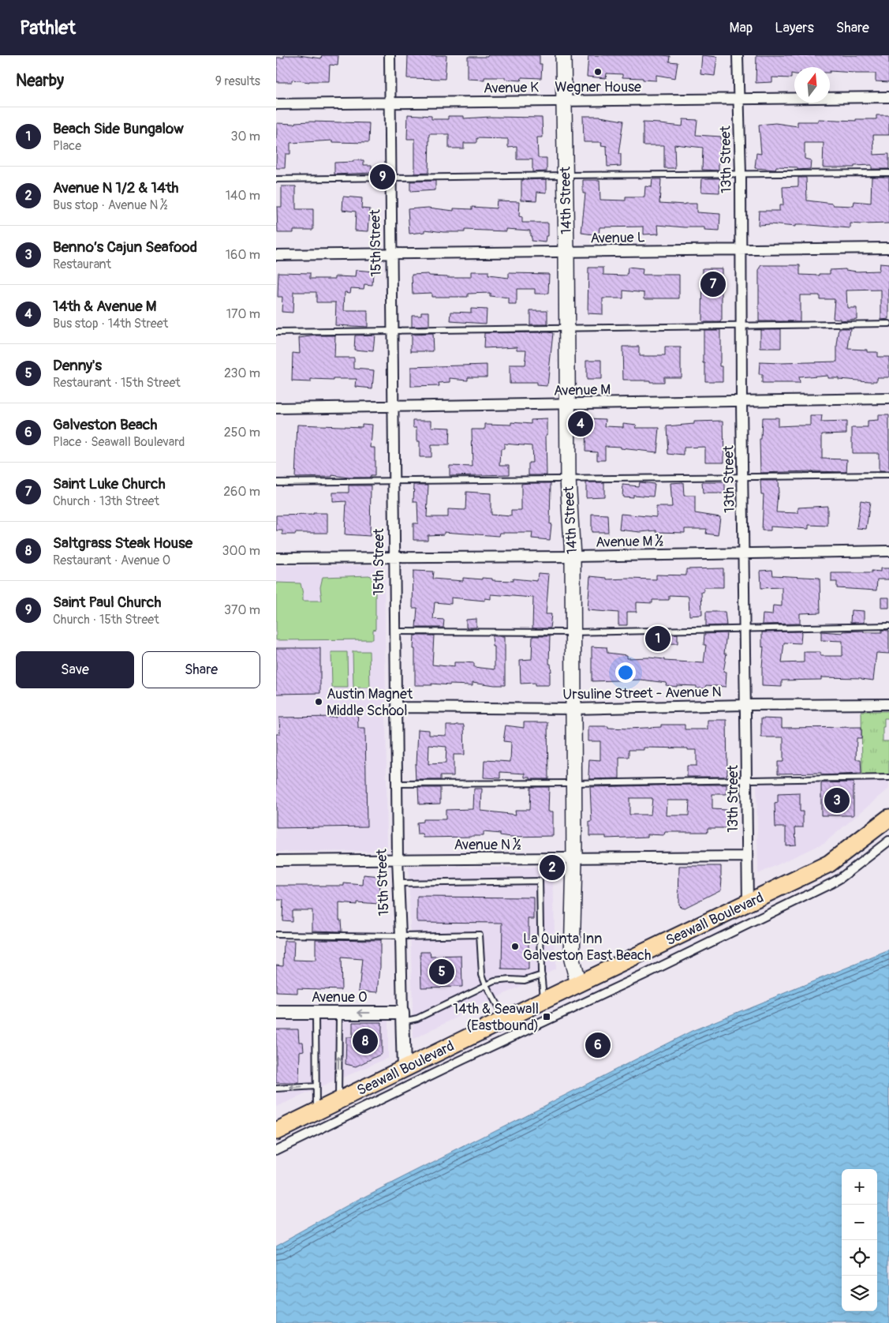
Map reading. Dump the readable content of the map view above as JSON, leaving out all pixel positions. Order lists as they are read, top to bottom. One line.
{"streets":{"main road":["14th Street","Seawall Boulevard"],"street":["Avenue K","13th Street","Avenue L","15th Street","Avenue M","Avenue M ½","Ursuline Street - Avenue N","Avenue N ½","Avenue O"]},"crossings":[["Avenue K","13th Street"],["Avenue K","14th Street"],["Avenue K","15th Street"],["13th Street","Avenue L"],["13th Street","Avenue M"],["13th Street","Avenue M ½"],["13th Street","Ursuline Street - Avenue N"],["13th Street","Avenue N ½"],["13th Street","Seawall Boulevard"],["14th Street","Avenue L"],["14th Street","Avenue M"],["14th Street","Avenue M ½"],["14th Street","Ursuline Street - Avenue N"],["14th Street","Avenue N ½"],["14th Street","Seawall Boulevard"],["Avenue L","15th Street"],["15th Street","Avenue M"],["15th Street","Avenue M ½"],["15th Street","Ursuline Street - Avenue N"],["15th Street","Avenue N ½"],["15th Street","Seawall Boulevard"],["15th Street","Avenue O"]],"one_way":["Avenue O"],"places":{"other":["Wegner House","Austin Magnet Middle School","La Quinta Inn Galveston East Beach"],"transit":["14th & Seawall (Eastbound)"]},"north":"top","page":{"header":"Pathlet","nav":["Map","Layers","Share"],"heading":["Nearby","9 results"],"list":[{"mark":"1","name":"Beach Side Bungalow","note":"Place","value":"30 m"},{"mark":"2","name":"Avenue N 1/2 & 14th","note":"Bus stop · Avenue N ½","value":"140 m"},{"mark":"3","name":"Benno’s Cajun Seafood","note":"Restaurant","value":"160 m"},{"mark":"4","name":"14th & Avenue M","note":"Bus stop · 14th Street","value":"170 m"},{"mark":"5","name":"Denny's","note":"Restaurant · 15th Street","value":"230 m"},{"mark":"6","name":"Galveston Beach","note":"Place · Seawall Boulevard","value":"250 m"},{"mark":"7","name":"Saint Luke Church","note":"Church · 13th Street","value":"260 m"},{"mark":"8","name":"Saltgrass Steak House","note":"Restaurant · Avenue O","value":"300 m"},{"mark":"9","name":"Saint Paul Church","note":"Church · 15th Street","value":"370 m"}],"pins":["9","7","4","1","3","2","5","8","6"],"buttons":["Save","Share"],"map_buttons":["+","−"]}}
